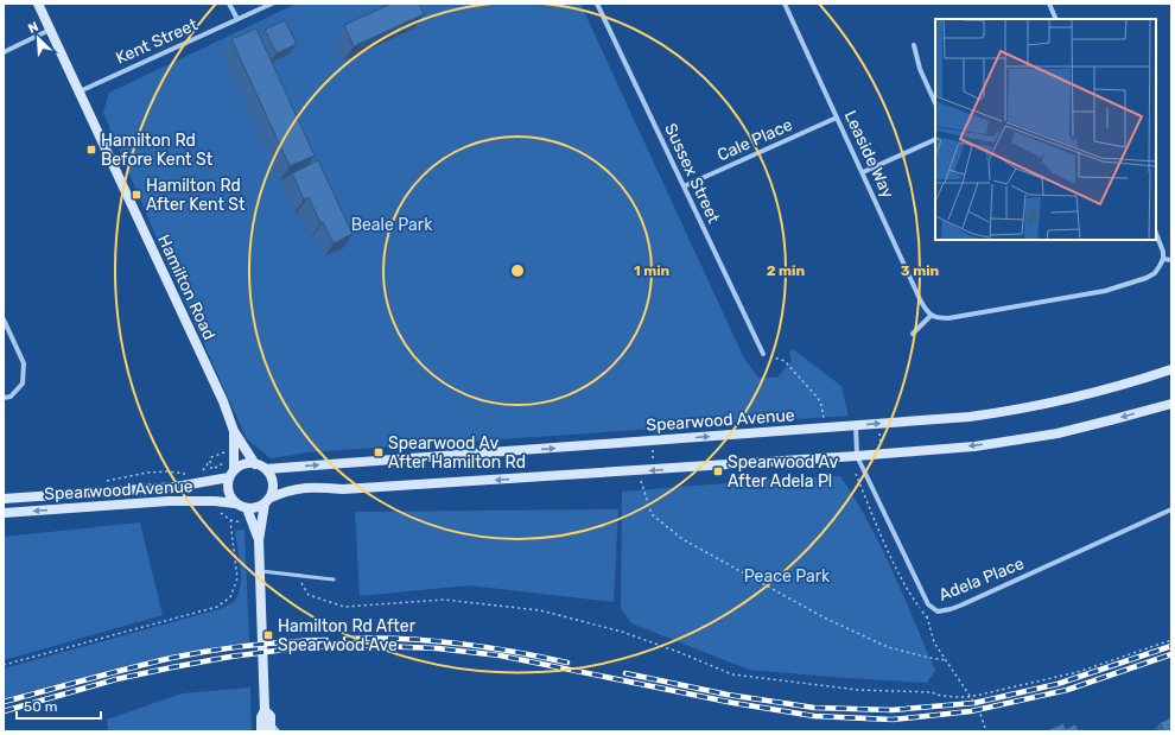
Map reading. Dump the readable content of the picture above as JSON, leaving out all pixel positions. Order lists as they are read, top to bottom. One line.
{"streets":{"main road":["Hamilton Road","Spearwood Avenue"],"street":["Kent Street","Cale Place","Leaside Way","Sussex Street","Adela Place"]},"crossings":[["Kent Street","Hamilton Road"],["Cale Place","Leaside Way"],["Cale Place","Sussex Street"],["Hamilton Road","Spearwood Avenue"],["Spearwood Avenue","Adela Place"]],"parks":["Beale Park","Peace Park"],"places":{"transit":["Hamilton Rd Before Kent St","Hamilton Rd After Kent St","Spearwood Av After Hamilton Rd","Spearwood Av After Adela Pl","Hamilton Rd After Spearwood Ave"]},"scale_bar":"50 m","north":"top left","rings":["1 min","2 min","3 min"]}
